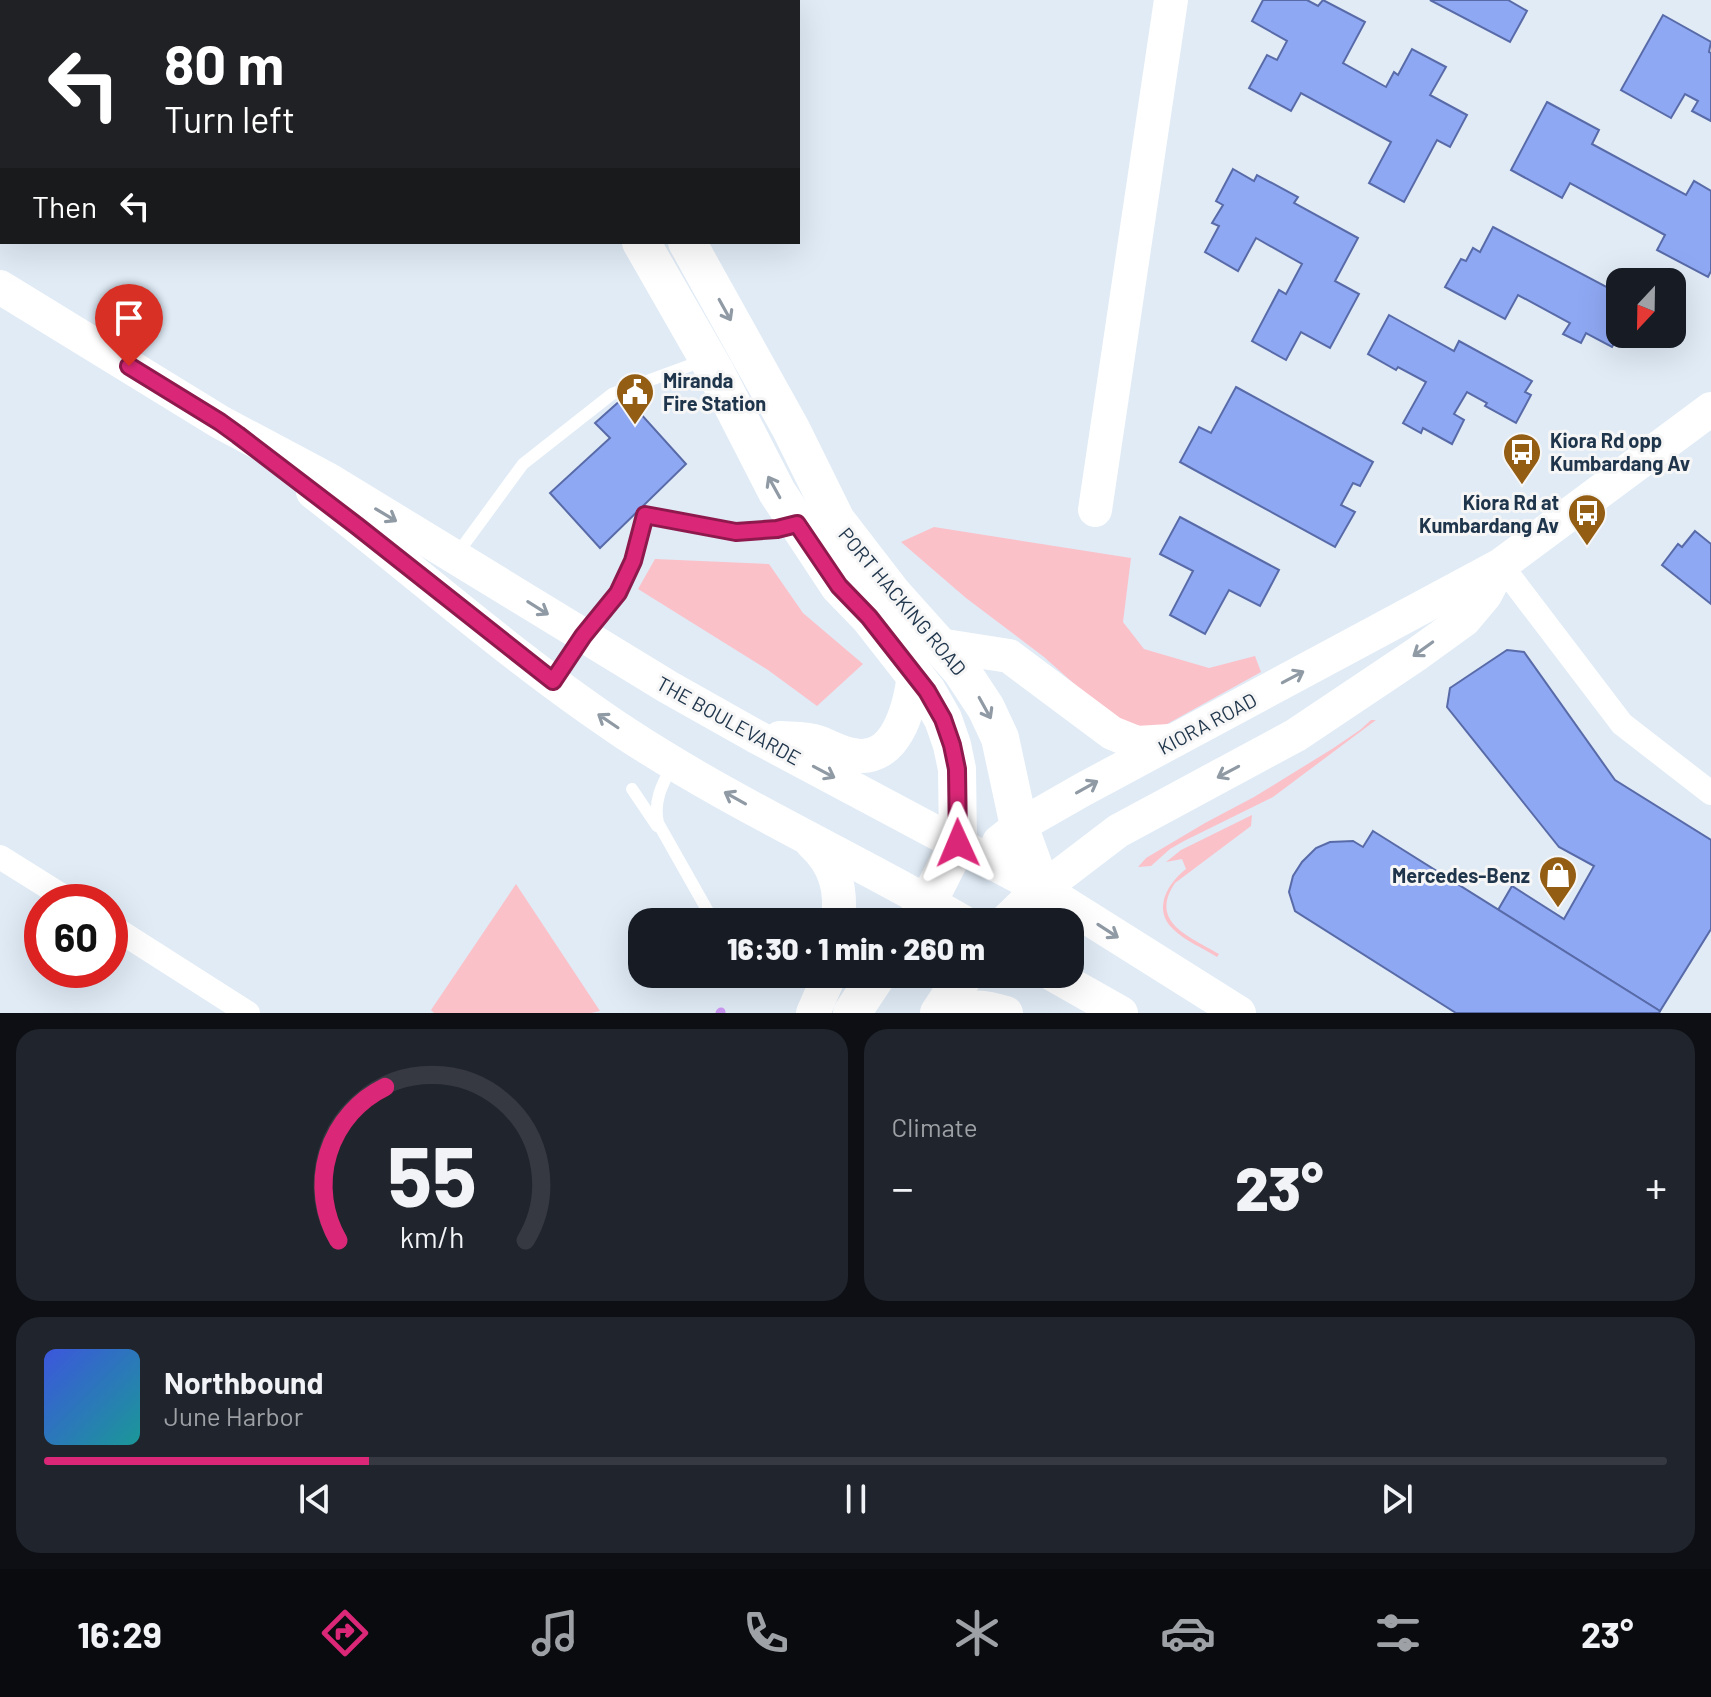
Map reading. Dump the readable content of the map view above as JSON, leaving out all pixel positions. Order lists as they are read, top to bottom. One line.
{"streets":{"main road":["PORT HACKING ROAD","THE BOULEVARDE","KIORA ROAD"]},"crossings":[["PORT HACKING ROAD","THE BOULEVARDE"],["PORT HACKING ROAD","KIORA ROAD"],["THE BOULEVARDE","KIORA ROAD"]],"places":{"public building":["Miranda Fire Station"],"bus stop":["Kiora Rd opp Kumbardang Av","Kiora Rd at Kumbardang Av"],"shop":["Mercedes-Benz"]},"north":"bottom","page":{"turn":["80 m","Turn left"],"then":"Then","limit":"60","trip":"16:30 · 1 min · 260 m","tile":"Climate","heat":["−","23°","+"],"song":["Northbound","June Harbor"],"tabs":["16:29","23°"],"gauge":["55","km/h"]}}
